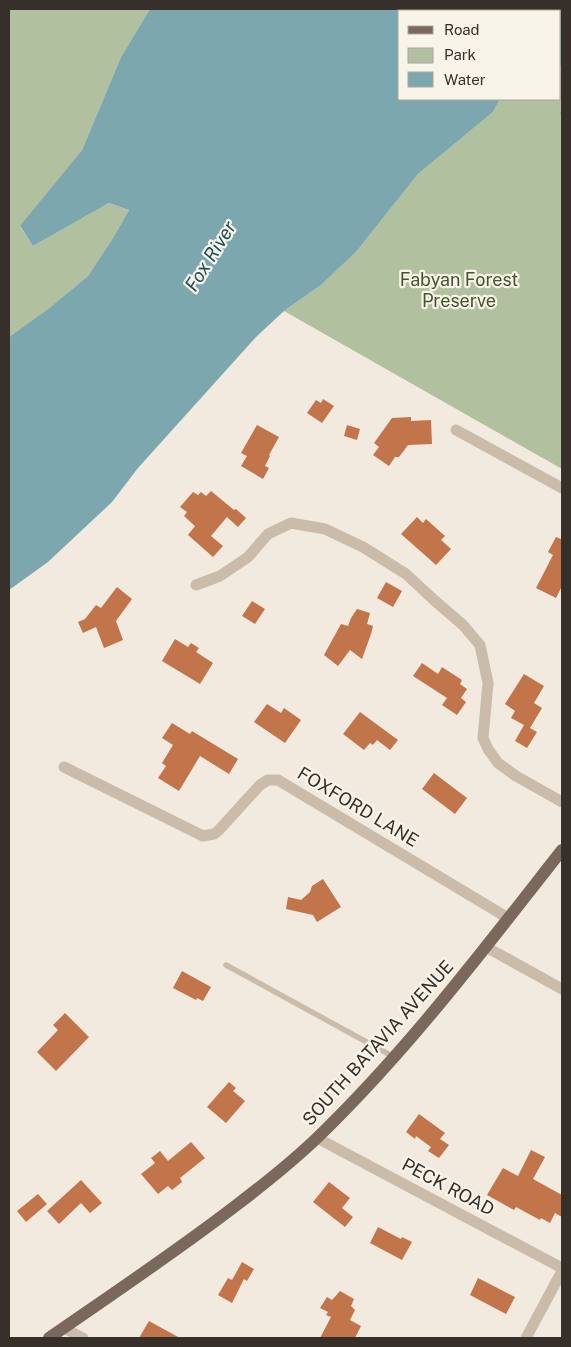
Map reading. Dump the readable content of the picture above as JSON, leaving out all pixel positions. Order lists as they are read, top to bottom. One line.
{"streets":{"main road":["SOUTH BATAVIA AVENUE"],"street":["FOXFORD LANE","PECK ROAD"]},"crossings":[["FOXFORD LANE","SOUTH BATAVIA AVENUE"],["SOUTH BATAVIA AVENUE","PECK ROAD"]],"water":["Fox River"],"parks":["Fabyan Forest Preserve"],"legend":["Road","Park","Water"]}
